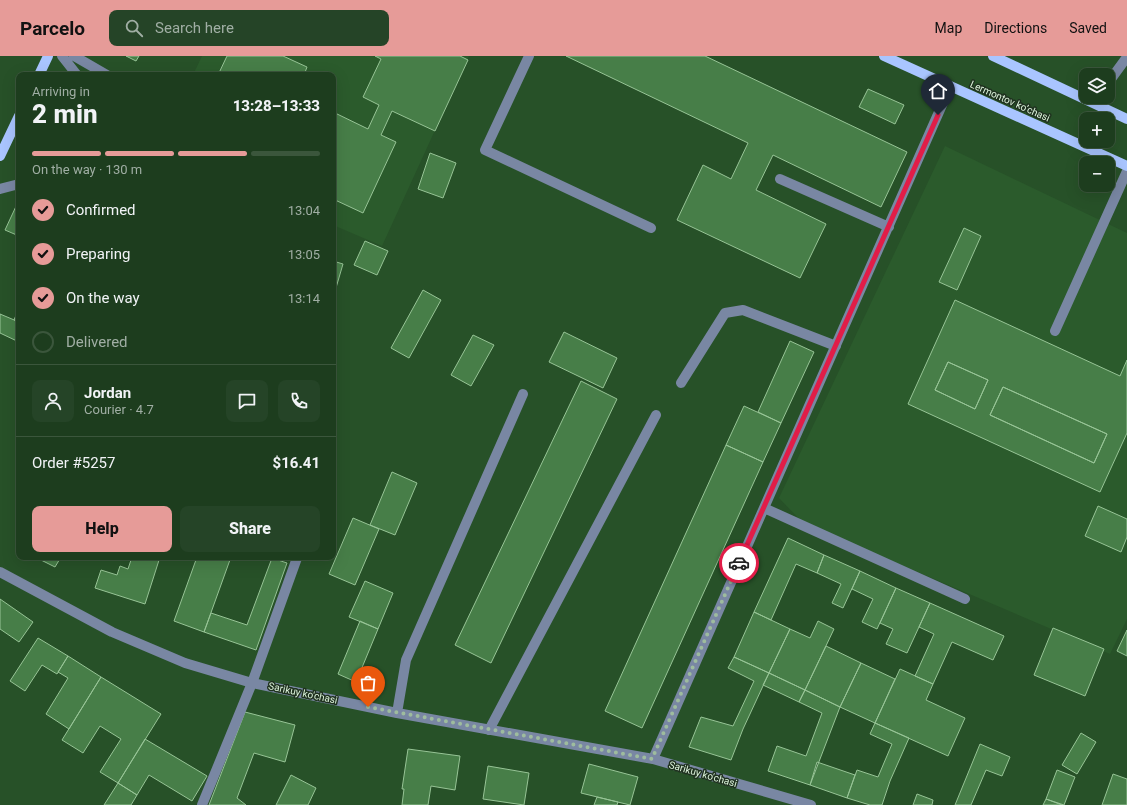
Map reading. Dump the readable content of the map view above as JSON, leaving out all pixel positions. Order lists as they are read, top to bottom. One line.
{"streets":{"main road":["Lermontov ko’chasi"],"street":["Sarikuy ko'chasi"]},"page":{"header":"Parcelo","search":"Search here","nav":["Map","Directions","Saved"],"map_buttons":["+","−"],"heading":["2 min","Arriving in","13:28–13:33"],"panel":["Jordan","Courier · 4.7","Order #5257","$16.41"],"bar":"On the way · 130 m","list":[["Confirmed","13:04"],["Preparing","13:05"],["On the way","13:14"],"Delivered"],"buttons":["Help","Share"]}}
